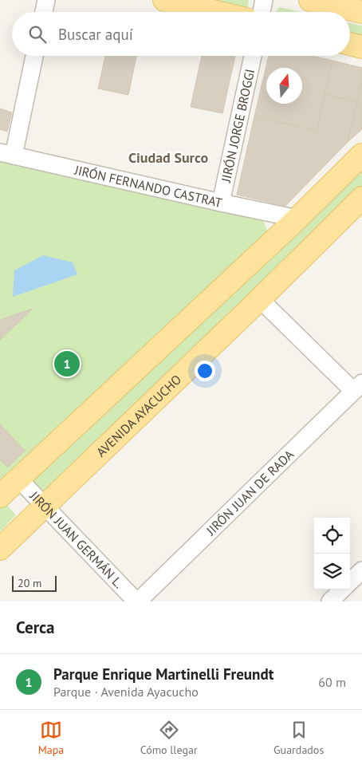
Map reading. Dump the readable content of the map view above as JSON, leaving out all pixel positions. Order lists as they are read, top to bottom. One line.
{"streets":{"main road":["AVENIDA AYACUCHO"],"street":["JIRÓN JORGE BROGGI","JIRÓN FERNANDO CASTRAT","JIRÓN JUAN DE RADA","JIRÓN JUAN GERMÁN L."]},"crossings":[["JIRÓN JORGE BROGGI","JIRÓN FERNANDO CASTRAT"],["AVENIDA AYACUCHO","JIRÓN JUAN GERMÁN L."],["JIRÓN JUAN DE RADA","JIRÓN JUAN GERMÁN L."]],"districts":["Ciudad Surco"],"scale_bar":"20 m","north":"top","page":{"search":"Buscar aquí","pins":"1","scale":"20 m","heading":"Cerca","list":[{"mark":"1","name":"Parque Enrique Martinelli Freundt","note":"Parque · Avenida Ayacucho","value":"60 m"}],"nav":["Mapa","Cómo llegar","Guardados"]}}
